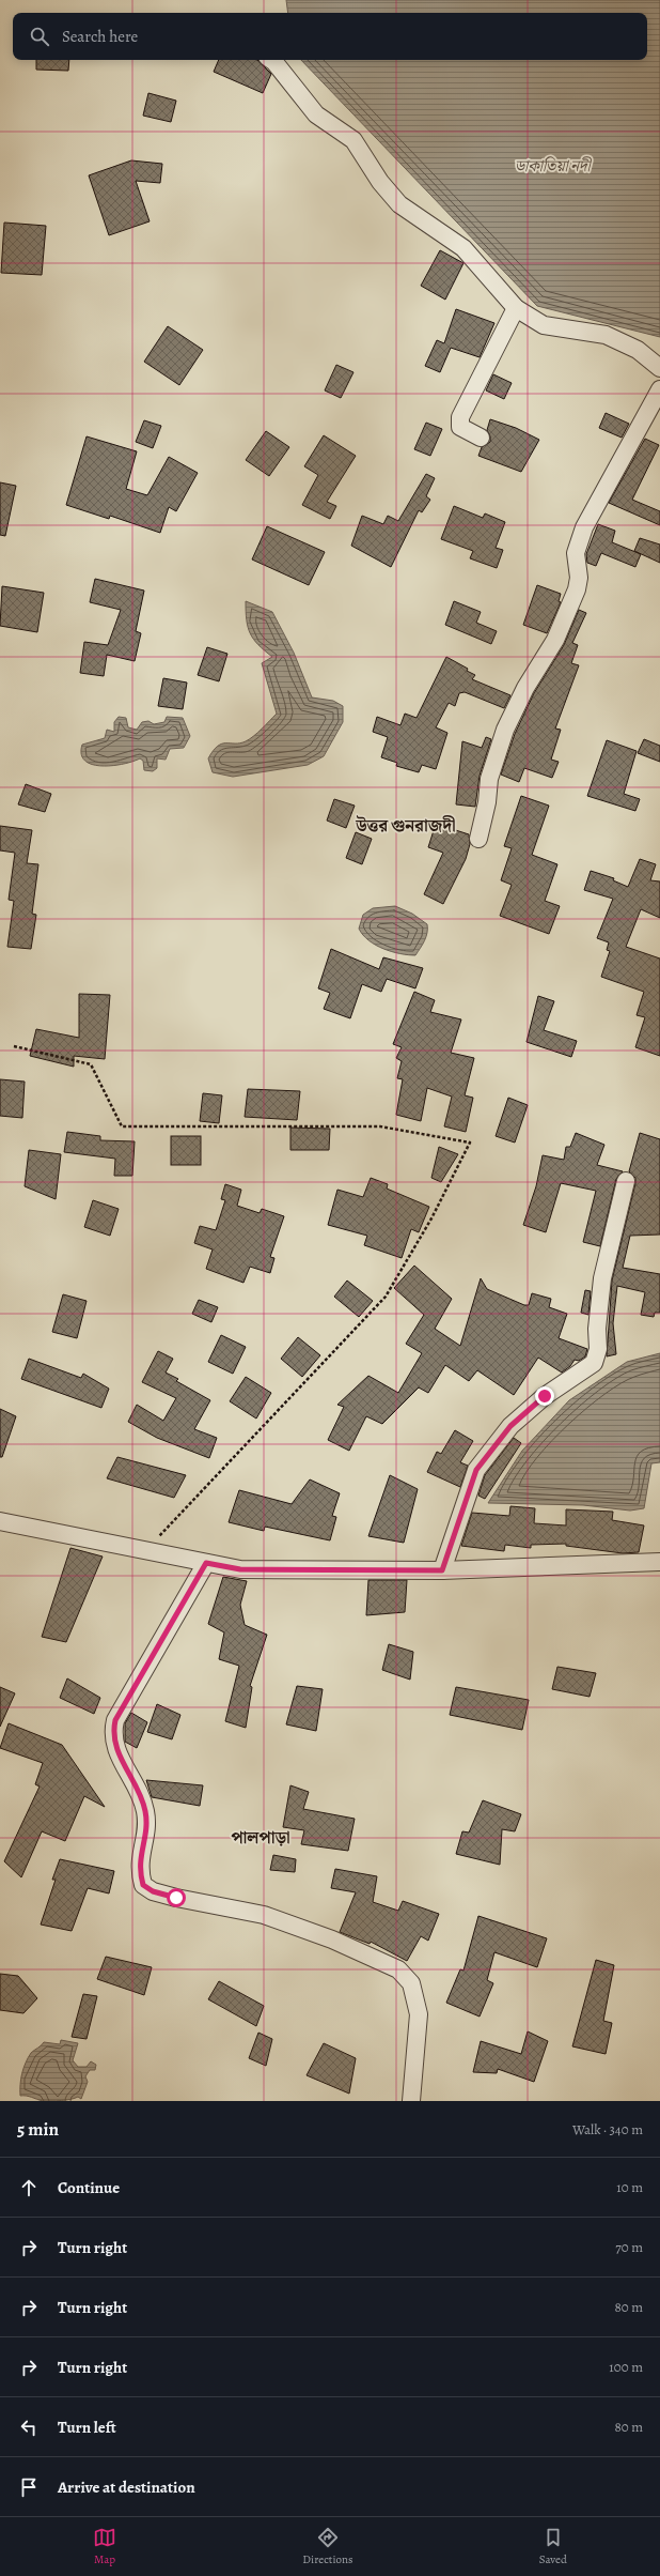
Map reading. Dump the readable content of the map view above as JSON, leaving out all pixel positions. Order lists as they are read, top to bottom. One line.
{"districts":["উত্তর গুনরাজদী","পালপাড়া"],"water":["ডাকাতিয়া নদী"],"page":{"search":"Search here","heading":["5 min","Walk · 340 m"],"list":[["Continue","10 m"],["Turn right","70 m"],["Turn right","80 m"],["Turn right","100 m"],["Turn left","80 m"],"Arrive at destination"],"nav":["Map","Directions","Saved"]}}
